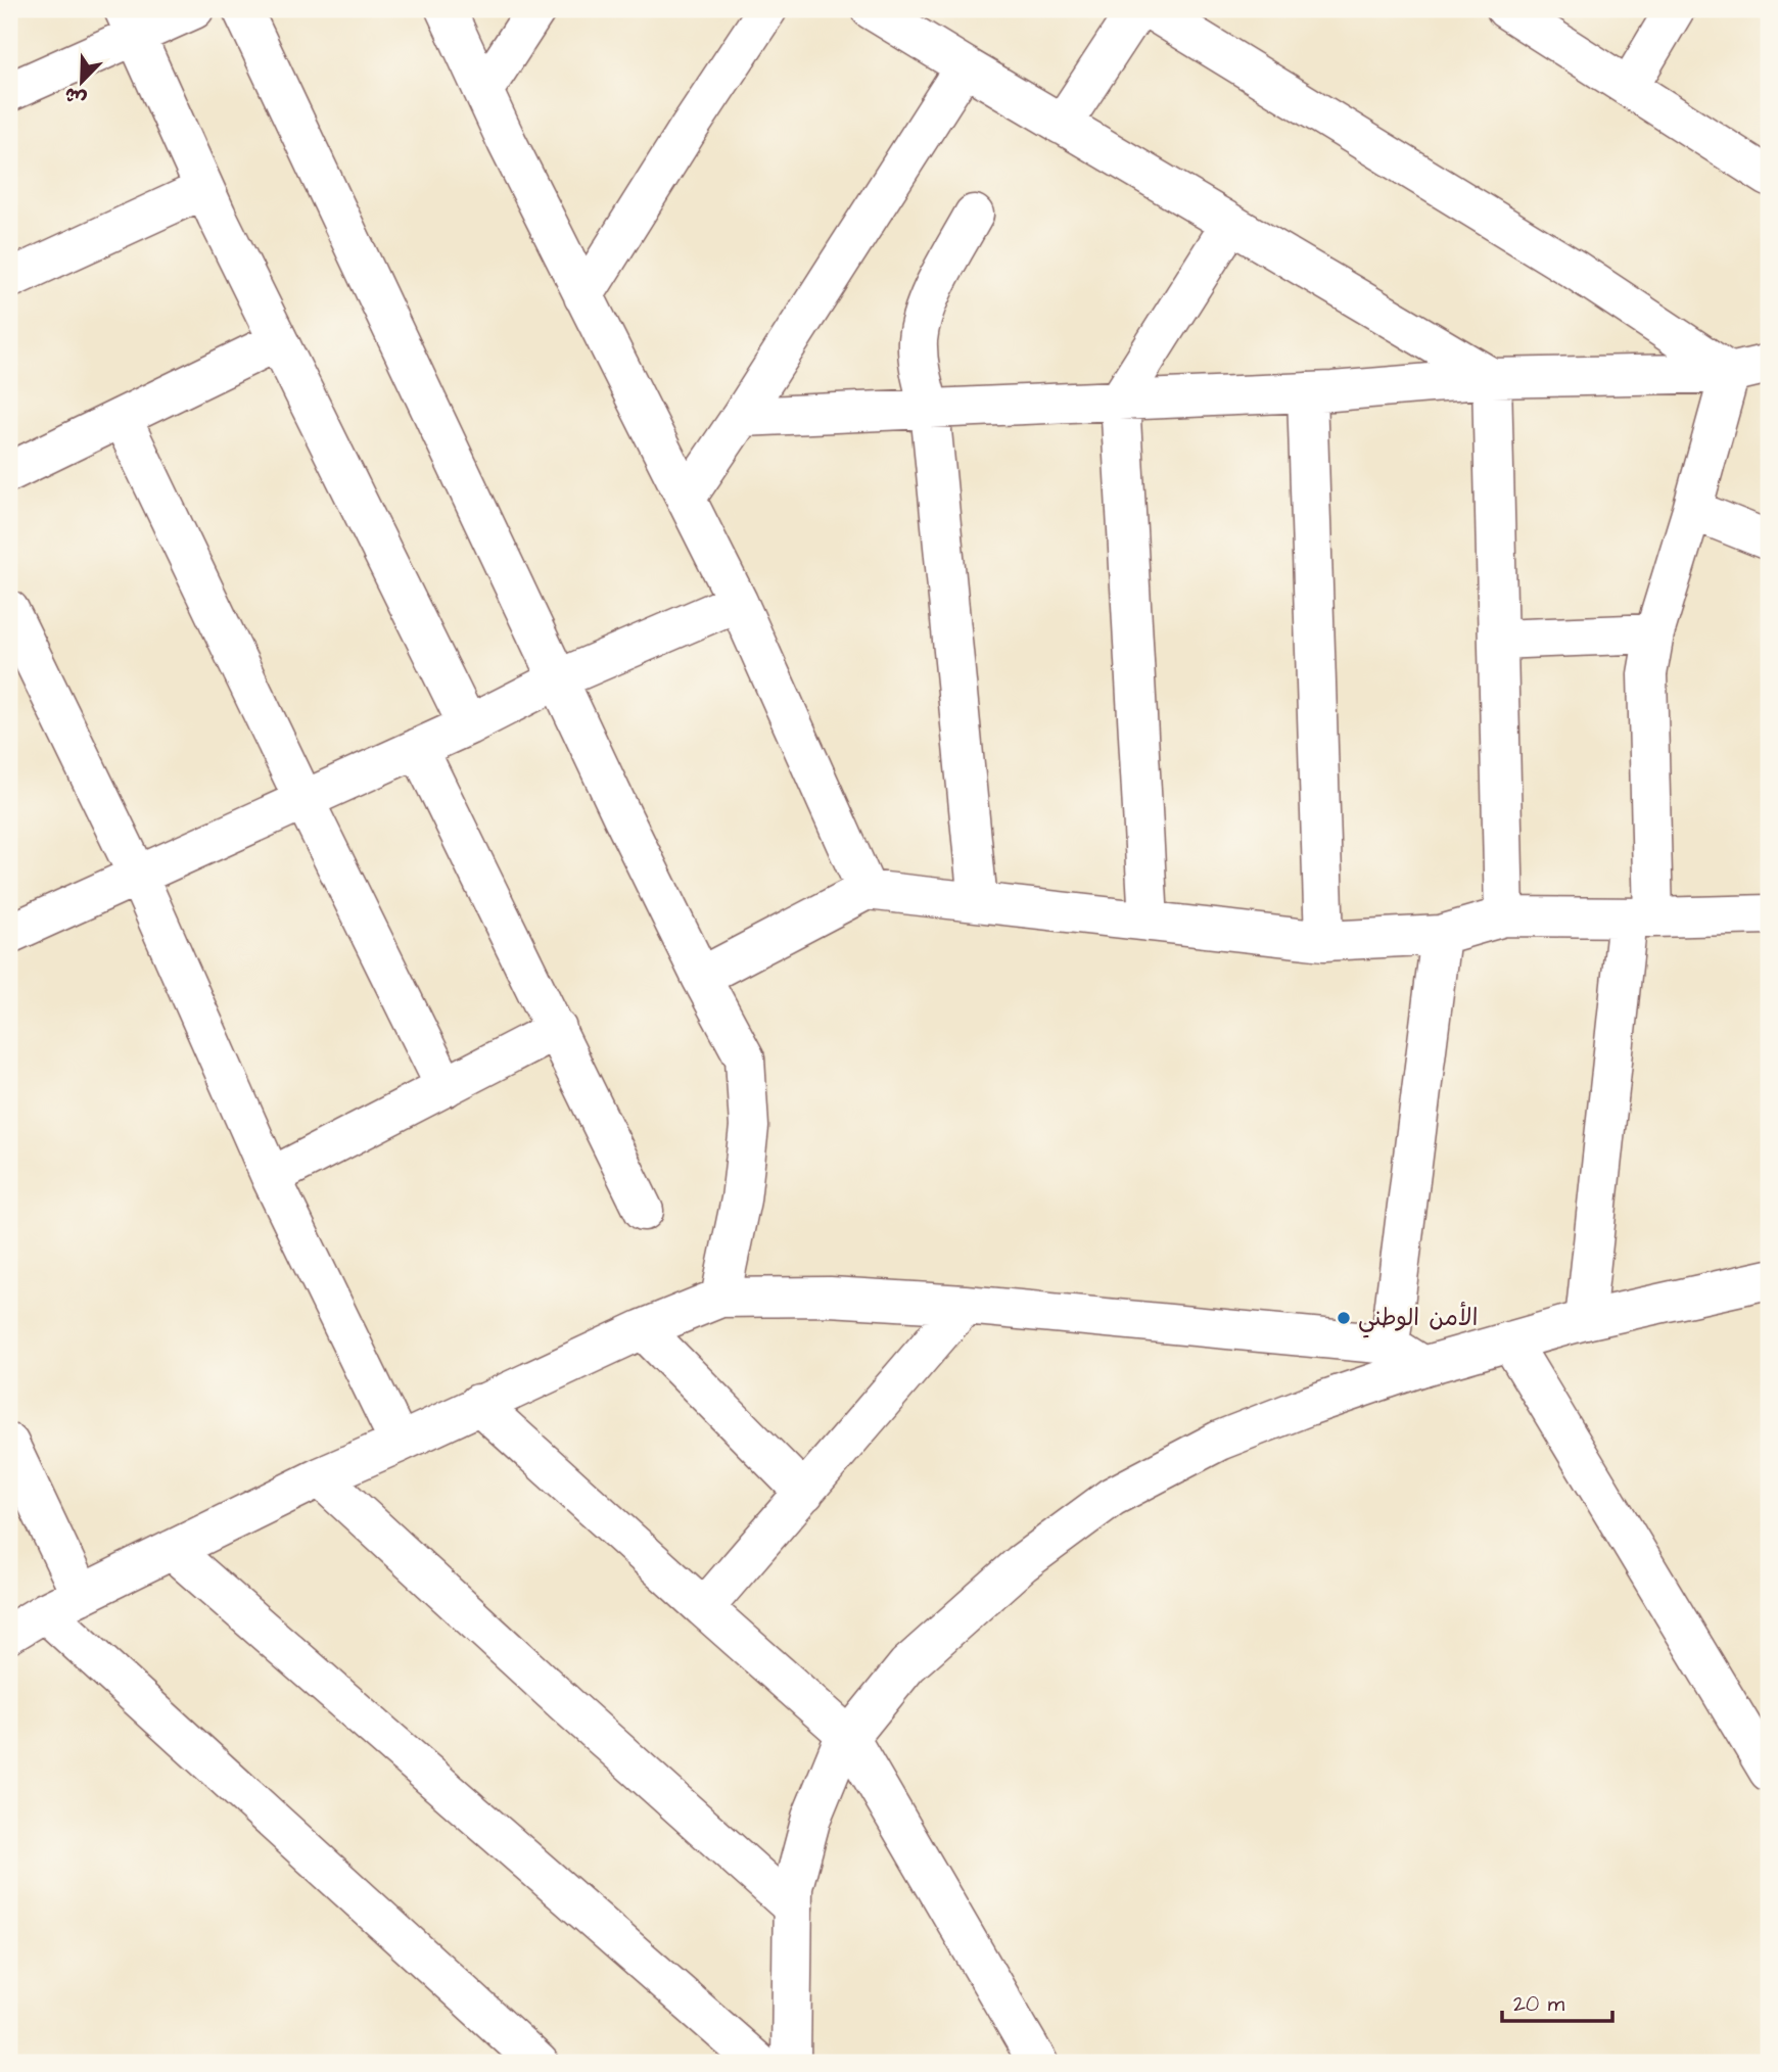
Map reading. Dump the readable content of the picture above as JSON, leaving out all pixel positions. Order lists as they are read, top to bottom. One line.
{"places":["الأمن الوطني"],"scale_bar":"20 m","north":"bottom left"}
